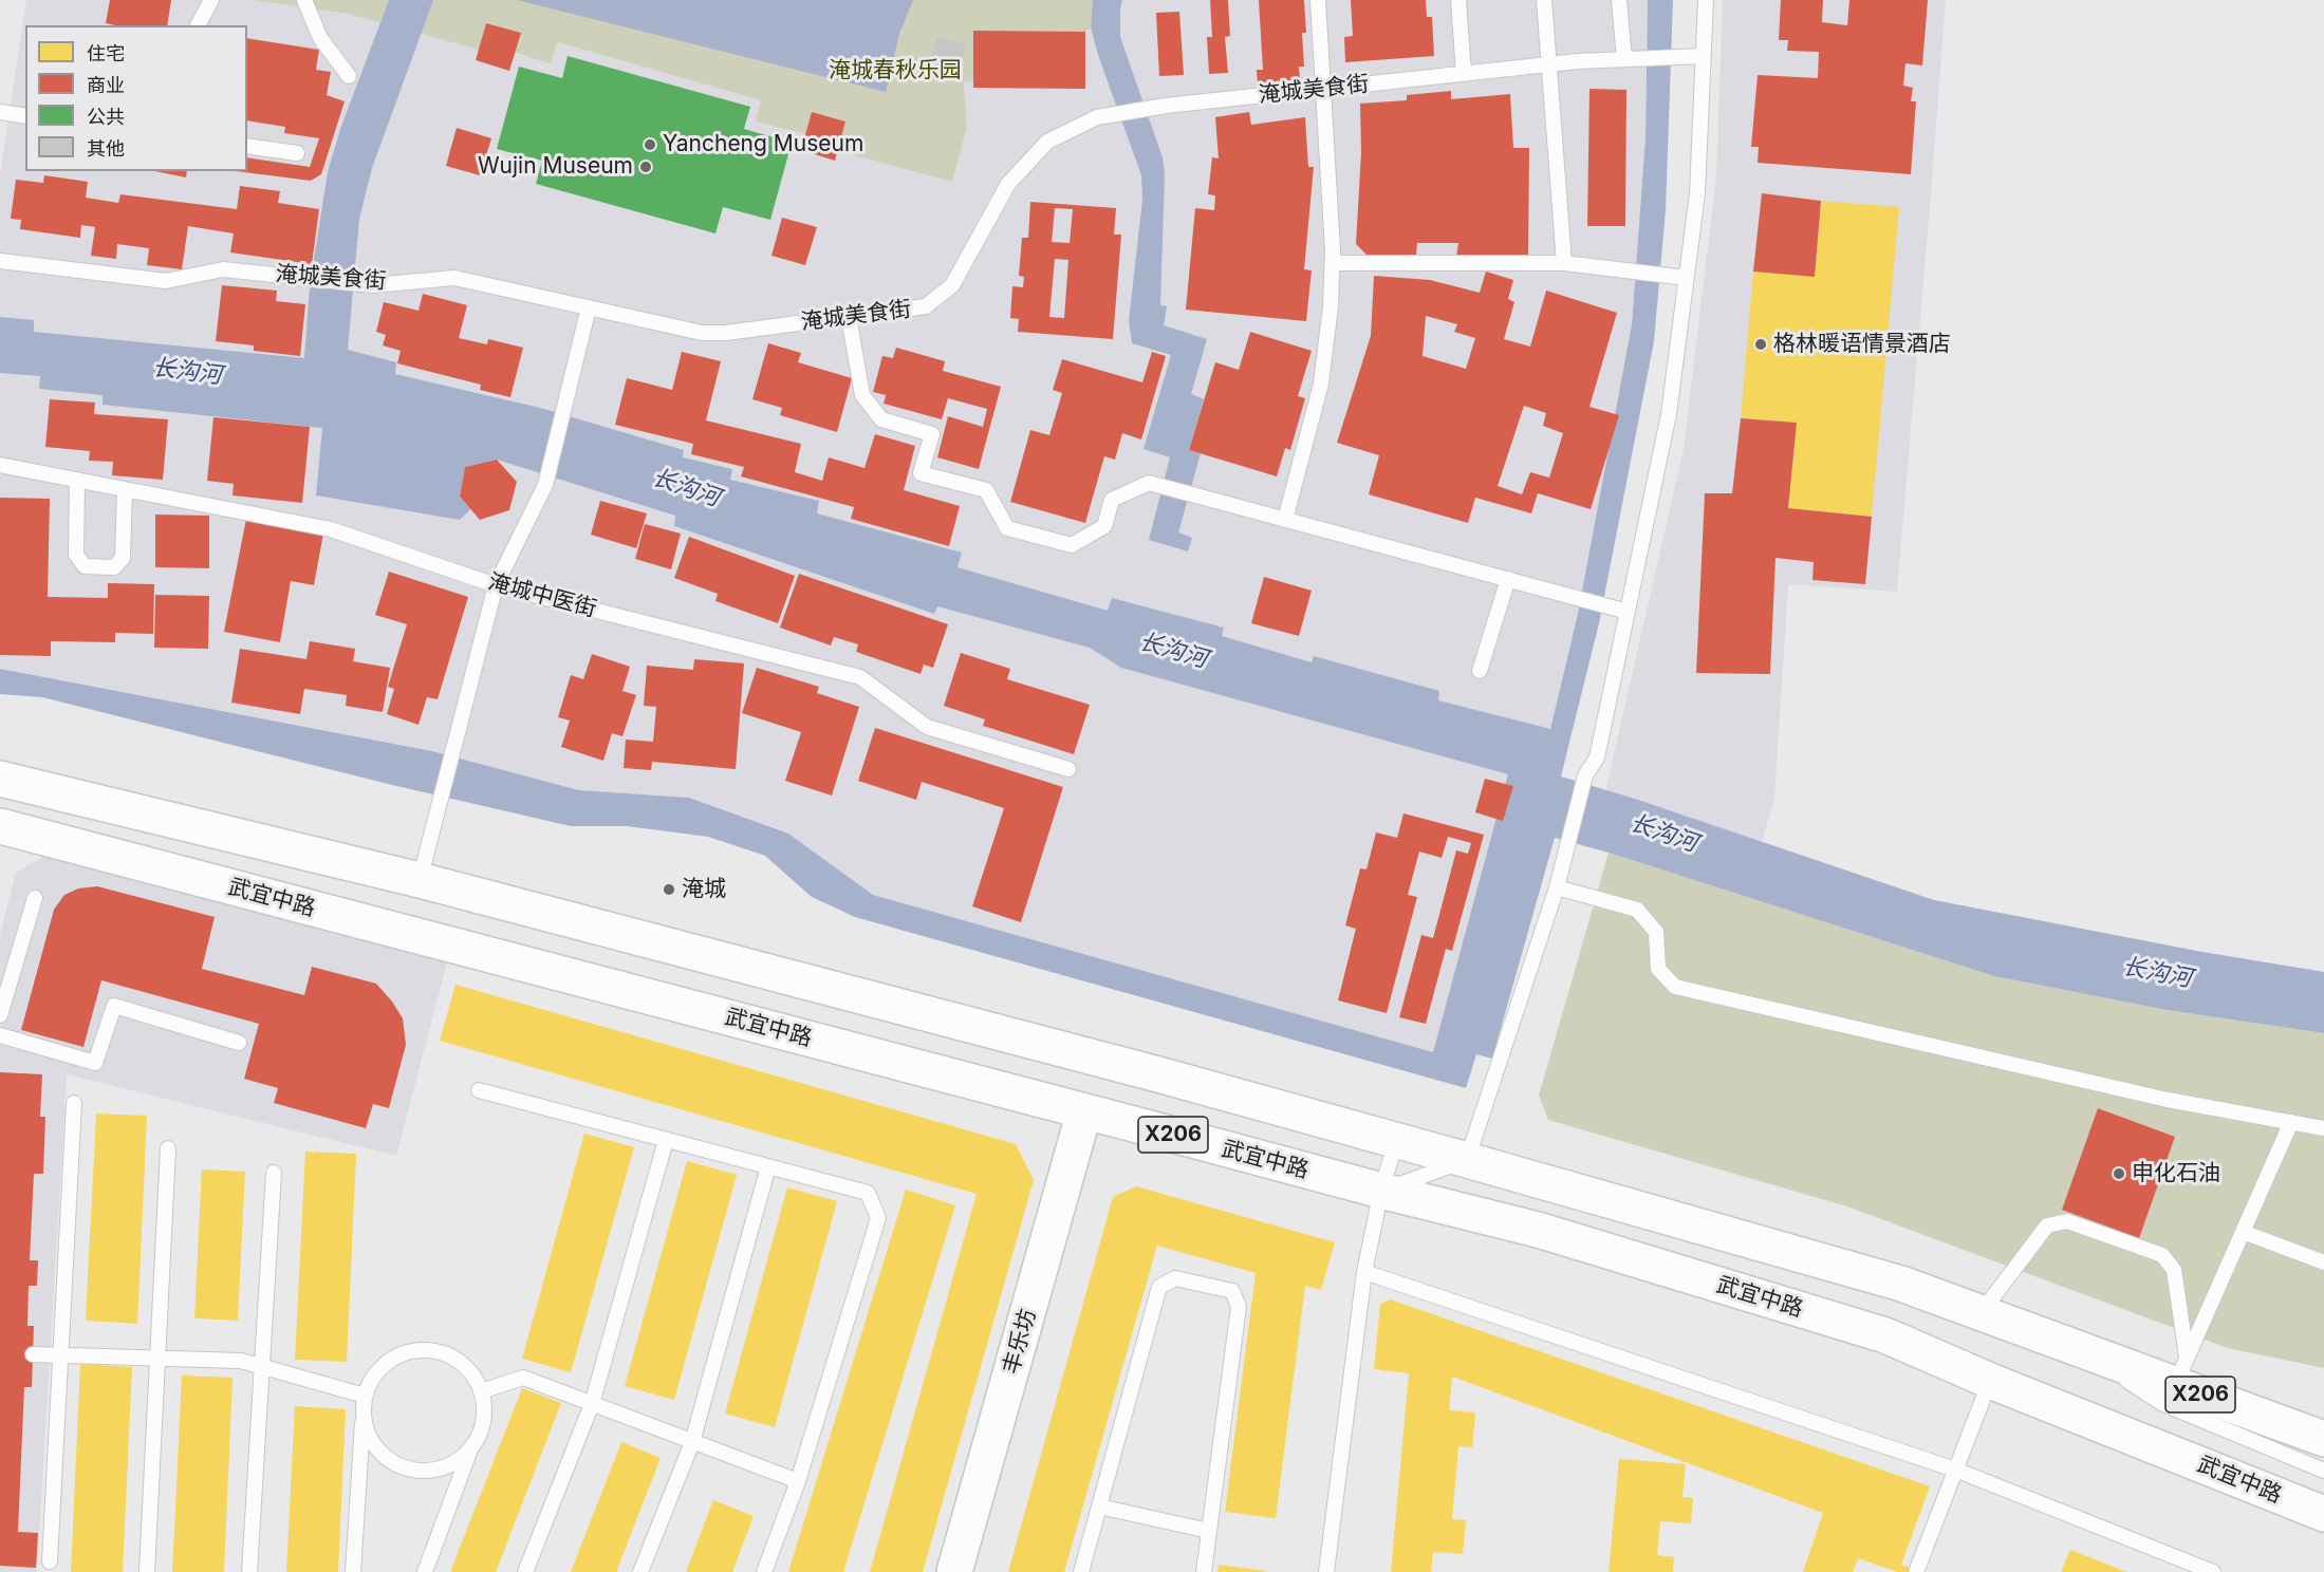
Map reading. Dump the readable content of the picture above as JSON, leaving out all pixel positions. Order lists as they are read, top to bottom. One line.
{"streets":{"main road":["武宜中路","X206","丰乐坊"],"lane":["淹城美食街","淹城中医街"]},"crossings":[["武宜中路","丰乐坊"]],"water":["长沟河"],"parks":["淹城春秋乐园"],"places":["Yancheng Museum","Wujin Museum","格林暖语情景酒店","淹城","申化石油"],"legend":["住宅","商业","公共","其他"]}
